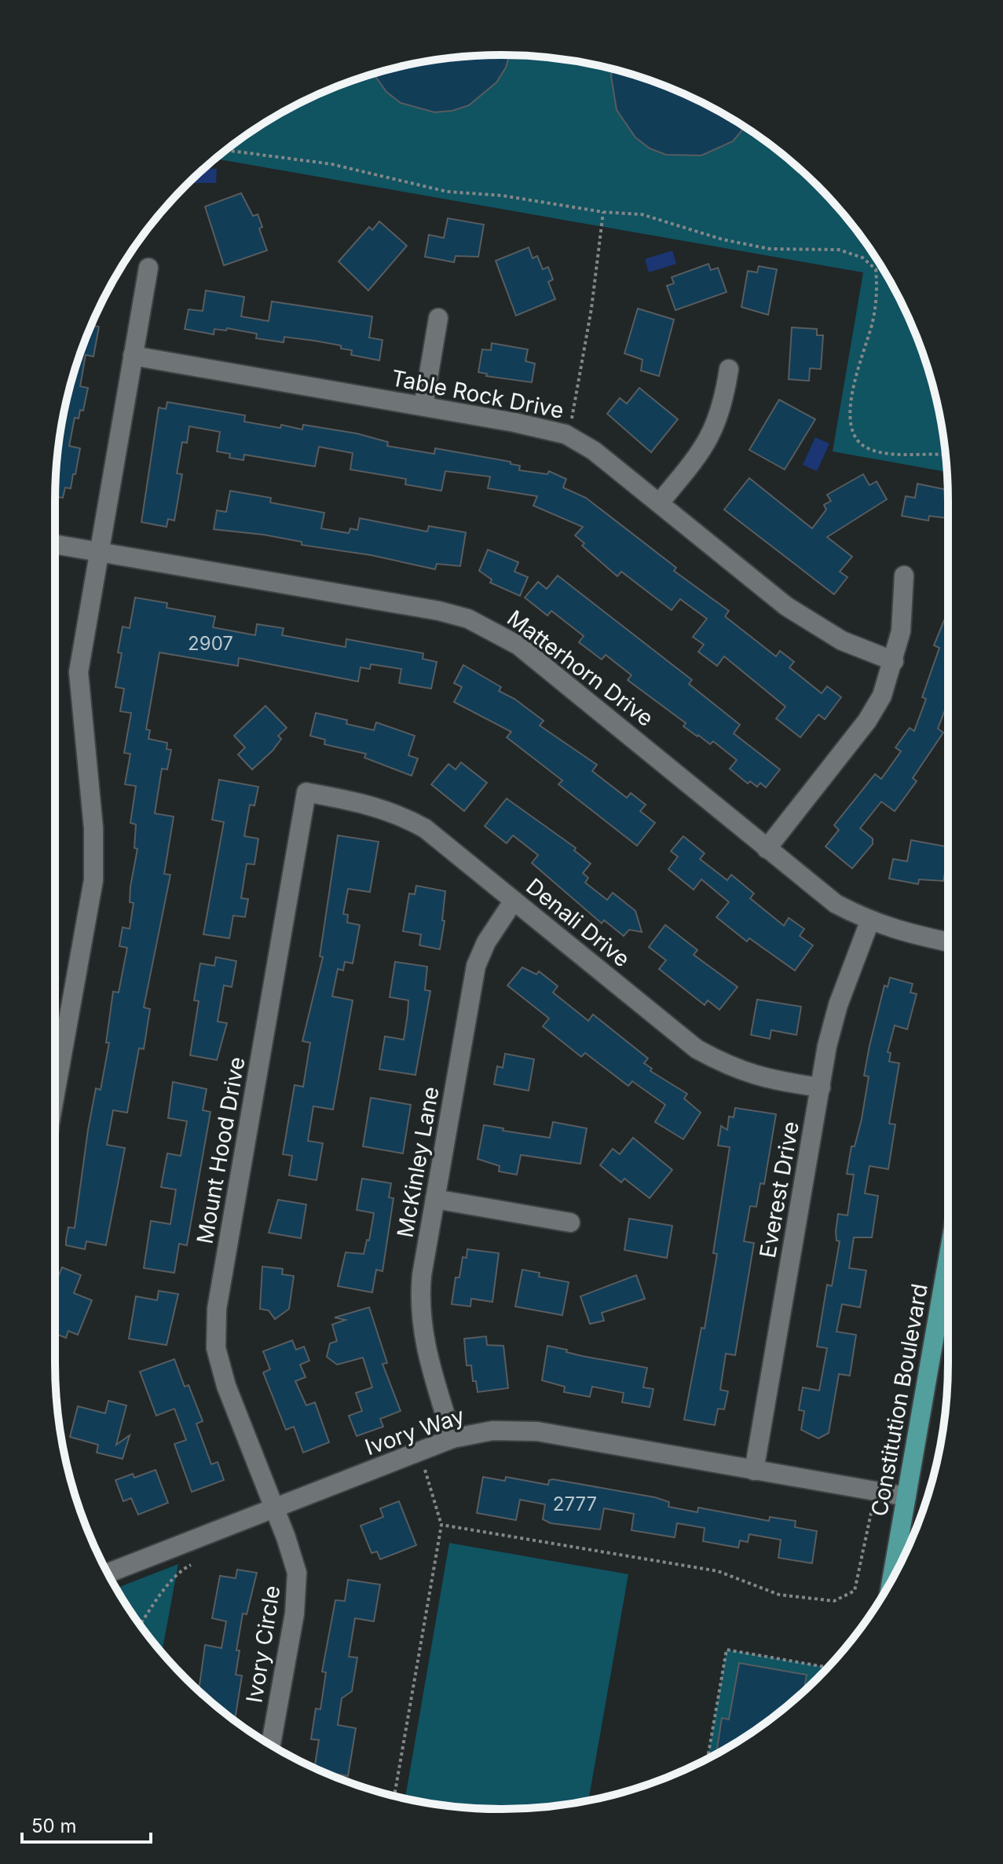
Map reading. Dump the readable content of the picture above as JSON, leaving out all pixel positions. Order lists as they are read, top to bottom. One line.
{"streets":{"main road":["Constitution Boulevard"],"street":["Table Rock Drive","Matterhorn Drive","Denali Drive","Mount Hood Drive","McKinley Lane","Everest Drive","Ivory Way","Ivory Circle"]},"crossings":[["Matterhorn Drive","Everest Drive"],["Denali Drive","Mount Hood Drive"],["Denali Drive","McKinley Lane"],["Denali Drive","Everest Drive"],["Mount Hood Drive","Ivory Way"],["Mount Hood Drive","Ivory Circle"],["McKinley Lane","Ivory Way"],["Everest Drive","Ivory Way"],["Constitution Boulevard","Ivory Way"],["Ivory Way","Ivory Circle"]],"house_numbers":["2907","2777"],"scale_bar":"50 m"}
